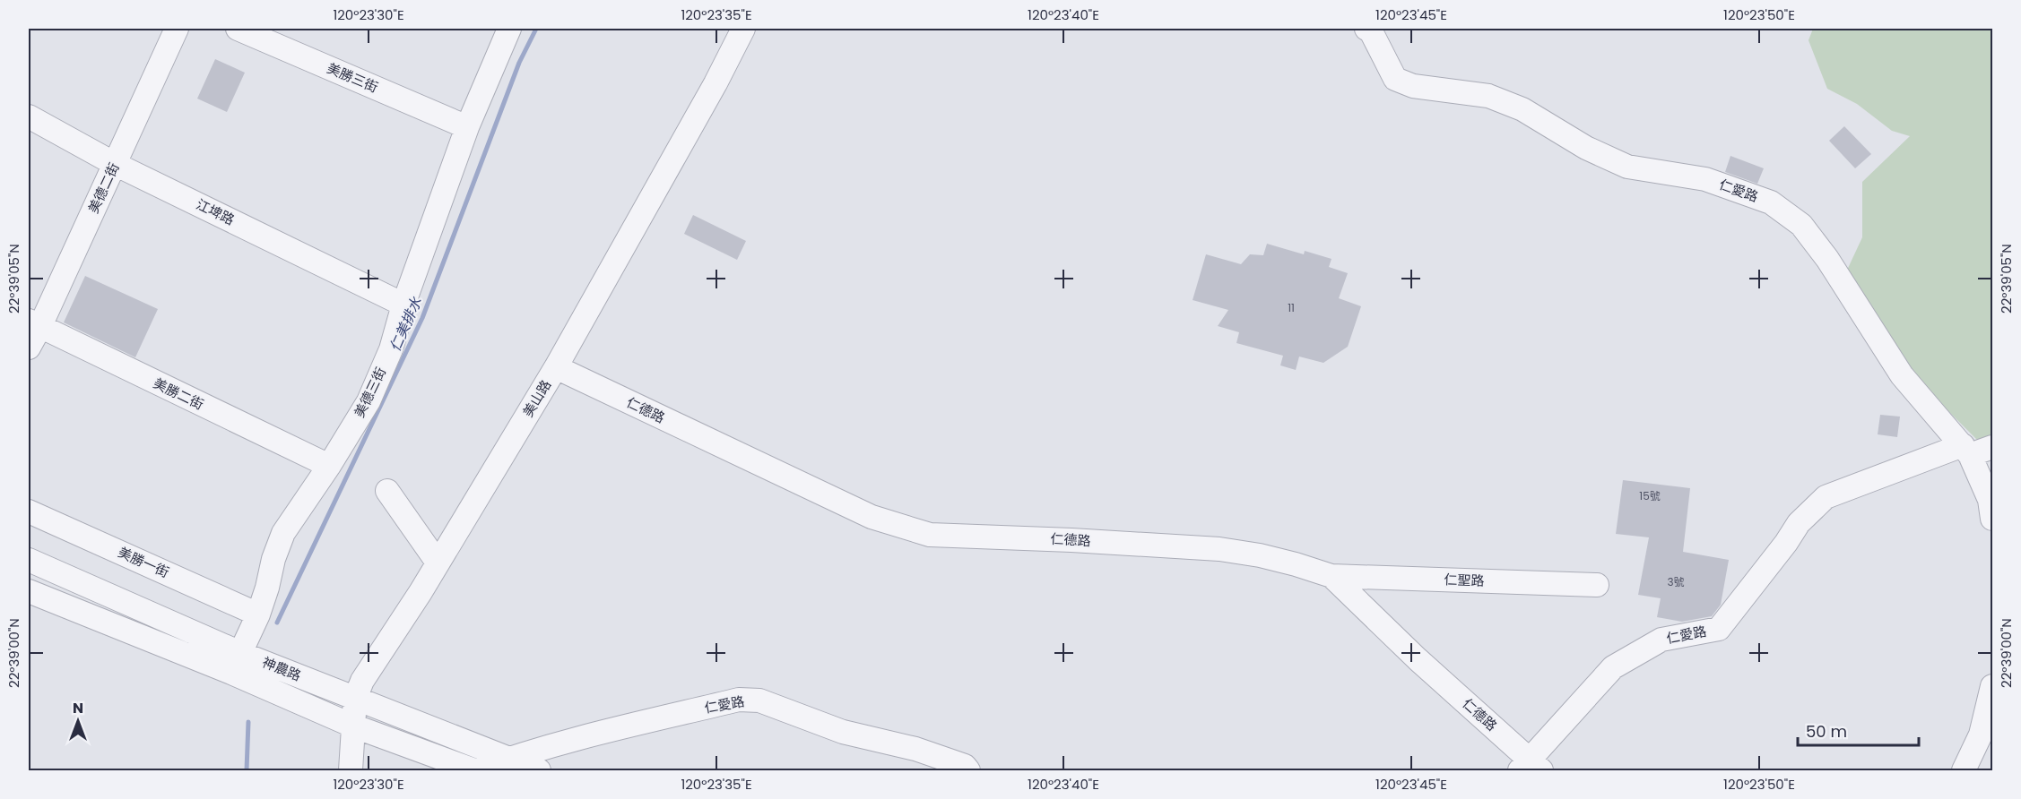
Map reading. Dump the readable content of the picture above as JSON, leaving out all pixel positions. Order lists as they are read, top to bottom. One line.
{"streets":{"street":["美勝三街","美德二街","仁愛路","江埤路","美德三街","美勝二街","美山路","仁德路","美勝一街","仁聖路","神農路"]},"crossings":[["美勝三街","美德三街"],["美德二街","江埤路"],["美德二街","美勝二街"],["仁愛路","仁德路"],["仁愛路","神農路"],["江埤路","美德三街"],["美德三街","美勝二街"],["美德三街","美勝一街"],["美德三街","神農路"],["美山路","仁德路"],["美山路","神農路"],["仁德路","仁聖路"]],"water":["仁美排水"],"house_numbers":["11","15號","3號"],"scale_bar":"50 m","north":"top","coordinates":["120°23'30\"E","120°23'35\"E","120°23'40\"E","120°23'45\"E","120°23'50\"E","22°39'05\"N","22°39'00\"N"]}
